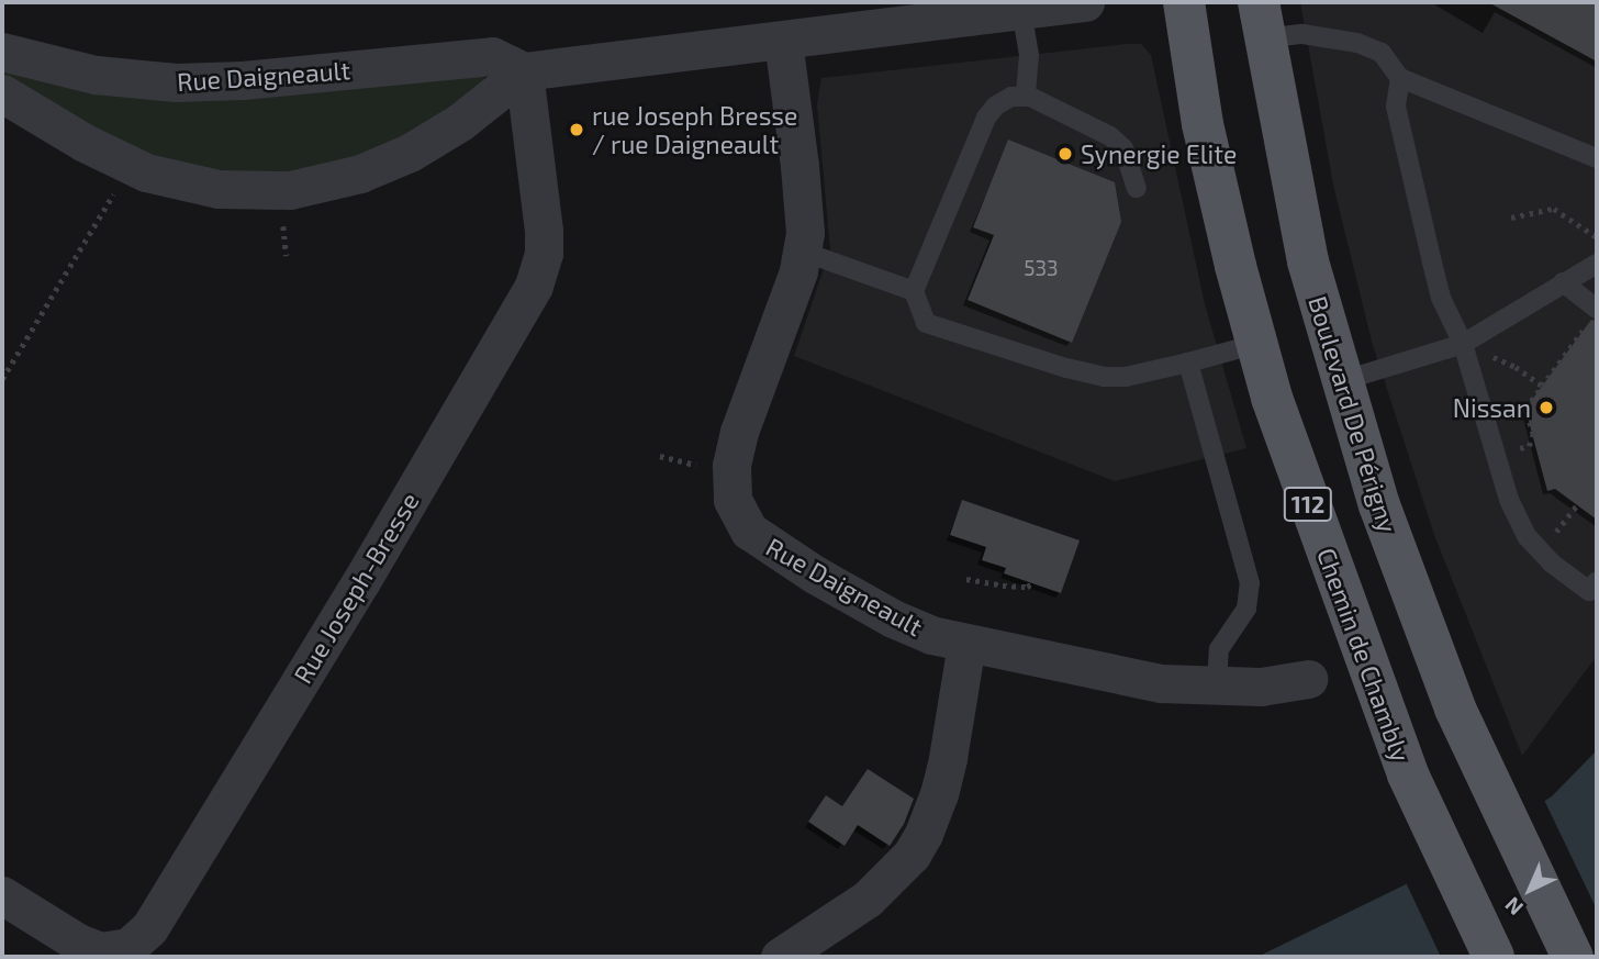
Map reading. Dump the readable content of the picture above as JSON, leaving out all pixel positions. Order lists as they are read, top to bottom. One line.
{"streets":{"main road":["Boulevard De Périgny","112","Chemin de Chambly"],"street":["Rue Daigneault","Rue Joseph-Bresse"]},"crossings":[["Rue Daigneault","Rue Joseph-Bresse"],["112","Chemin de Chambly"]],"places":["rue Joseph Bresse / rue Daigneault","Synergie Elite","Nissan"],"house_numbers":["533"],"north":"bottom left"}
